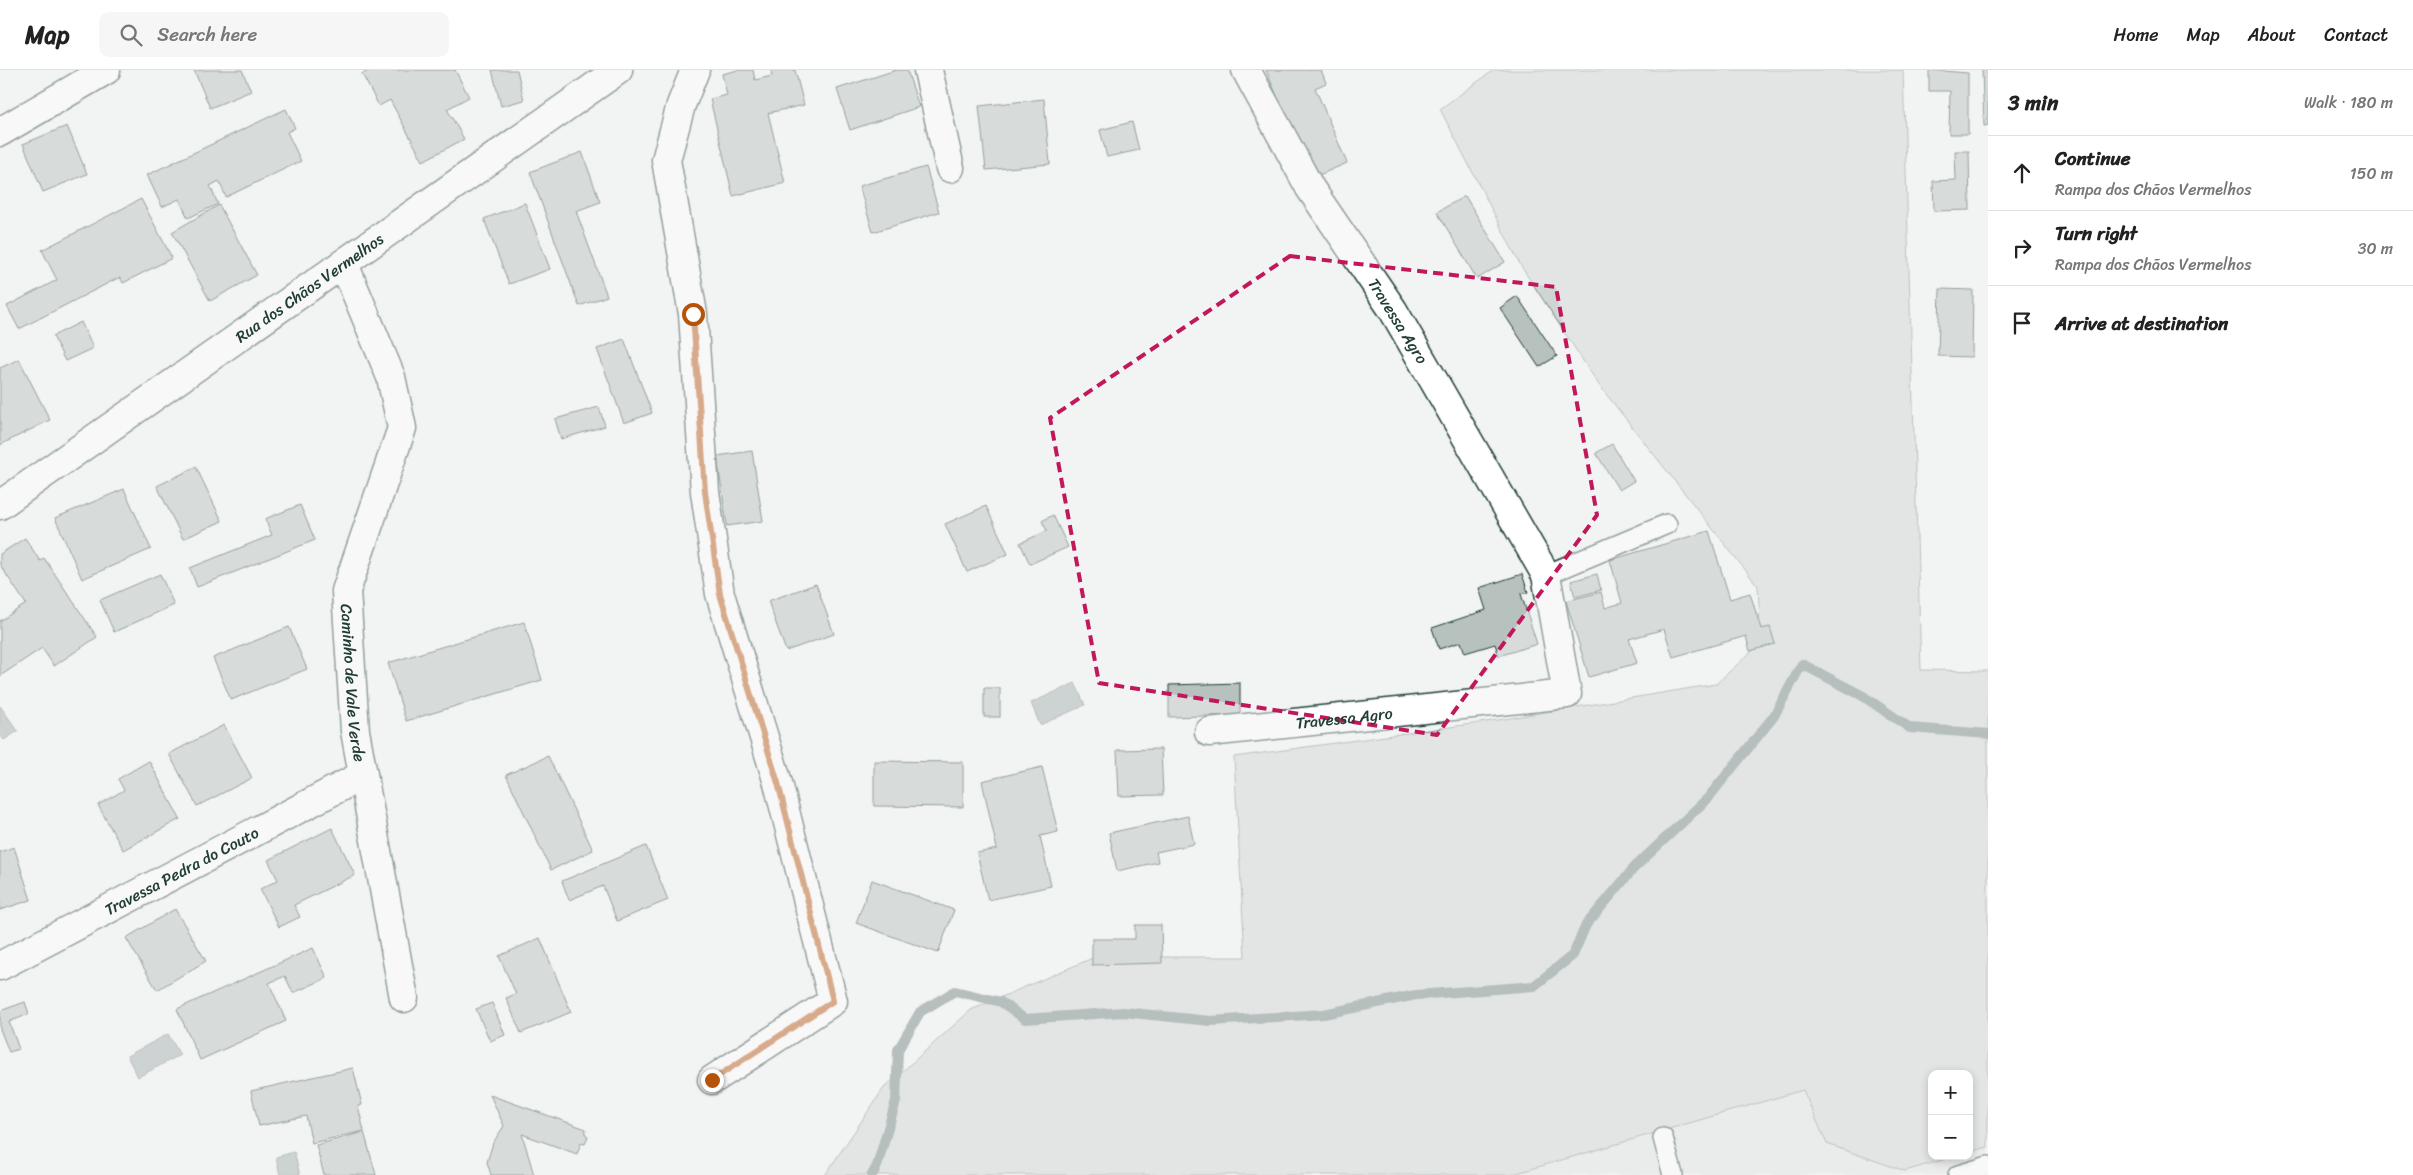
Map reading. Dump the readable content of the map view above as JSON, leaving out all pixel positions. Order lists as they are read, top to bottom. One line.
{"streets":{"street":["Rua dos Chãos Vermelhos","Travessa Agro","Caminho de Vale Verde","Travessa Pedra do Couto"]},"crossings":[["Rua dos Chãos Vermelhos","Caminho de Vale Verde"],["Caminho de Vale Verde","Travessa Pedra do Couto"]],"page":{"header":"Map","search":"Search here","nav":["Home","Map","About","Contact"],"heading":["3 min","Walk · 180 m"],"list":[["Continue","Rampa dos Chãos Vermelhos","150 m"],["Turn right","Rampa dos Chãos Vermelhos","30 m"],"Arrive at destination"],"map_buttons":["+","−"]}}
